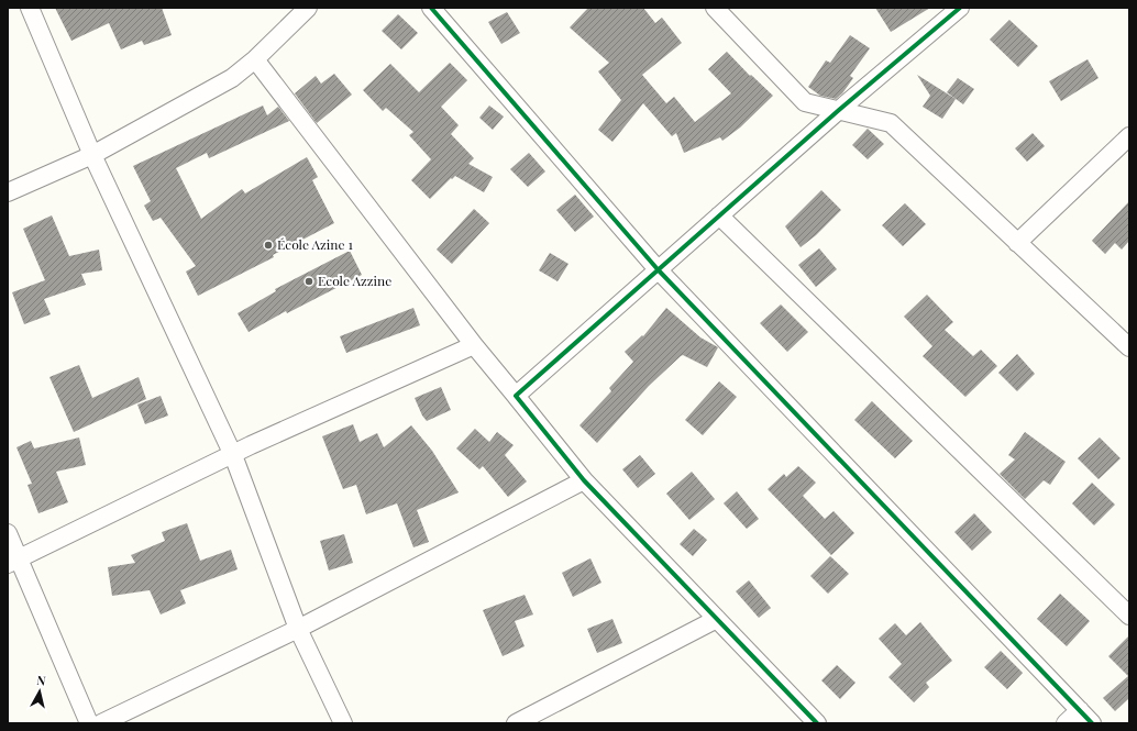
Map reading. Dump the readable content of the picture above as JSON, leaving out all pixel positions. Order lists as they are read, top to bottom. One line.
{"places":["École Azine 1","Ecole Azzine"],"north":"top"}
